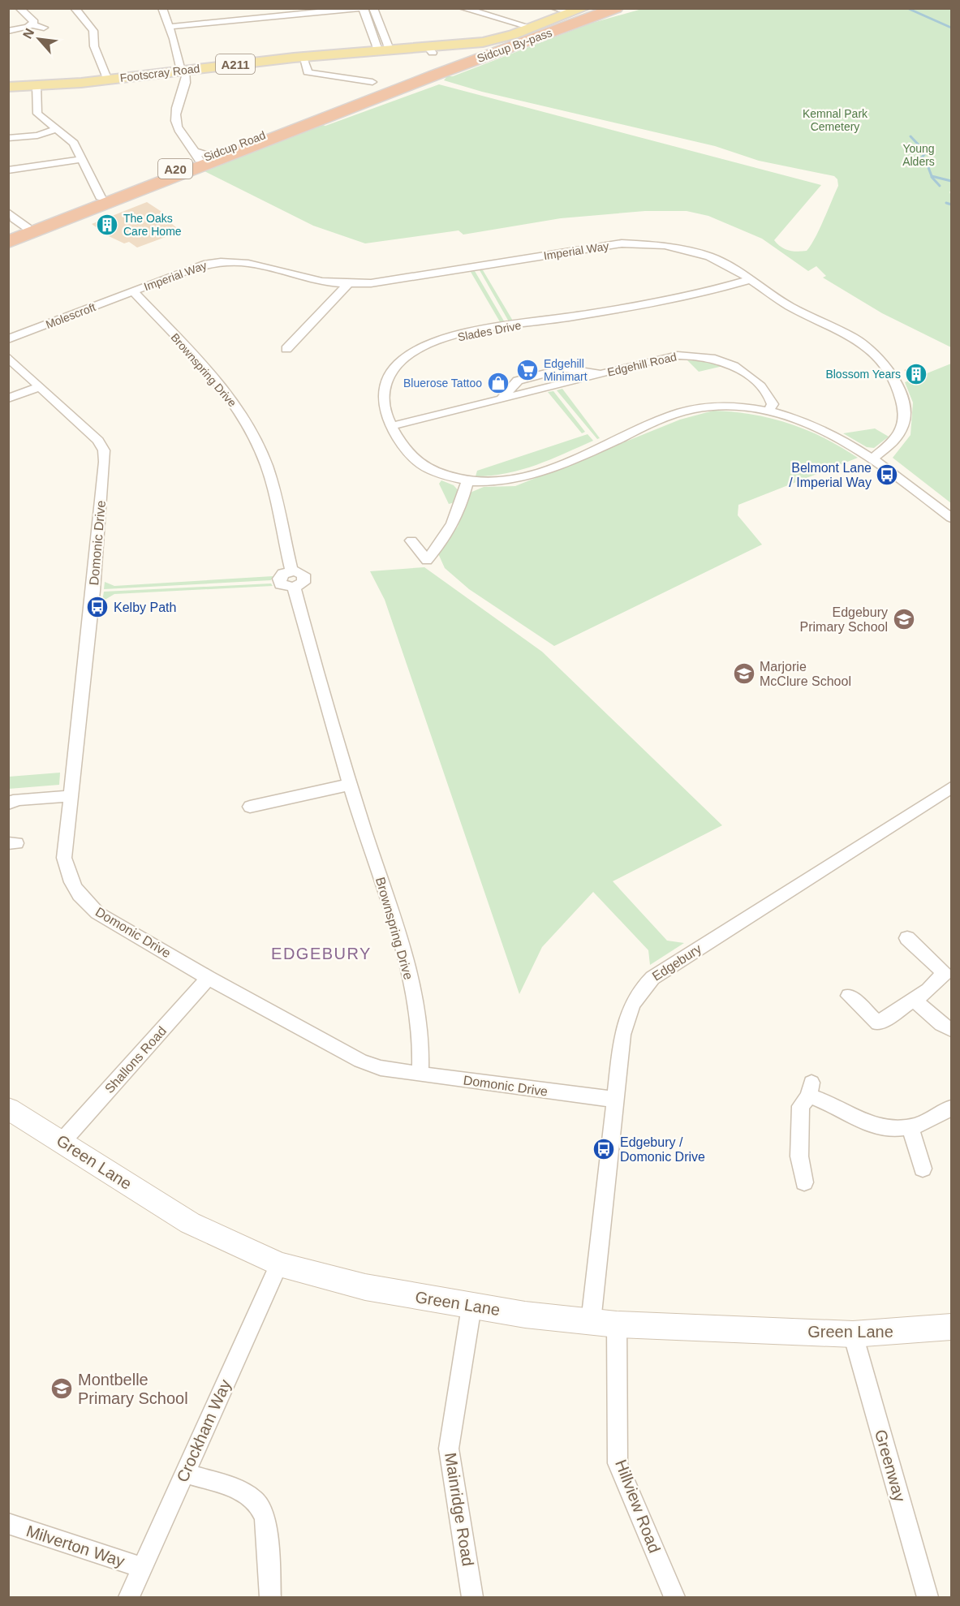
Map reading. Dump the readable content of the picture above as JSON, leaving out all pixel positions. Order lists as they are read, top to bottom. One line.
{"streets":{"highway":["Sidcup By-pass","Sidcup Road","A20"],"main road":["A211","Footscray Road","Green Lane"],"street":["Imperial Way","Molescroft","Slades Drive","Edgehill Road","Brownspring Drive","Domonic Drive","Edgebury","Shallons Road","Crockham Way","Greenway","Hillview Road","Mainridge Road","Milverton Way"]},"crossings":[["Sidcup By-pass","A211"],["Sidcup By-pass","Footscray Road"],["Sidcup By-pass","Sidcup Road"],["A211","Footscray Road"],["A211","Sidcup Road"],["Footscray Road","Sidcup Road"],["Imperial Way","Molescroft"],["Imperial Way","Slades Drive"],["Imperial Way","Brownspring Drive"],["Molescroft","Brownspring Drive"],["Slades Drive","Edgehill Road"],["Brownspring Drive","Domonic Drive"],["Domonic Drive","Edgebury"],["Domonic Drive","Shallons Road"],["Edgebury","Green Lane"],["Shallons Road","Green Lane"],["Green Lane","Crockham Way"],["Green Lane","Greenway"],["Green Lane","Hillview Road"],["Green Lane","Mainridge Road"],["Crockham Way","Milverton Way"]],"districts":["EDGEBURY"],"parks":["Kemnal Park Cemetery","Young Alders"],"places":{"building":["The Oaks Care Home","Blossom Years"],"supermarket":["Edgehill Minimart"],"shop":["Bluerose Tattoo"],"bus stop":["Belmont Lane / Imperial Way","Kelby Path","Edgebury / Domonic Drive"],"school or university":["Edgebury Primary School","Marjorie McClure School","Montbelle Primary School"]},"north":"top left"}
